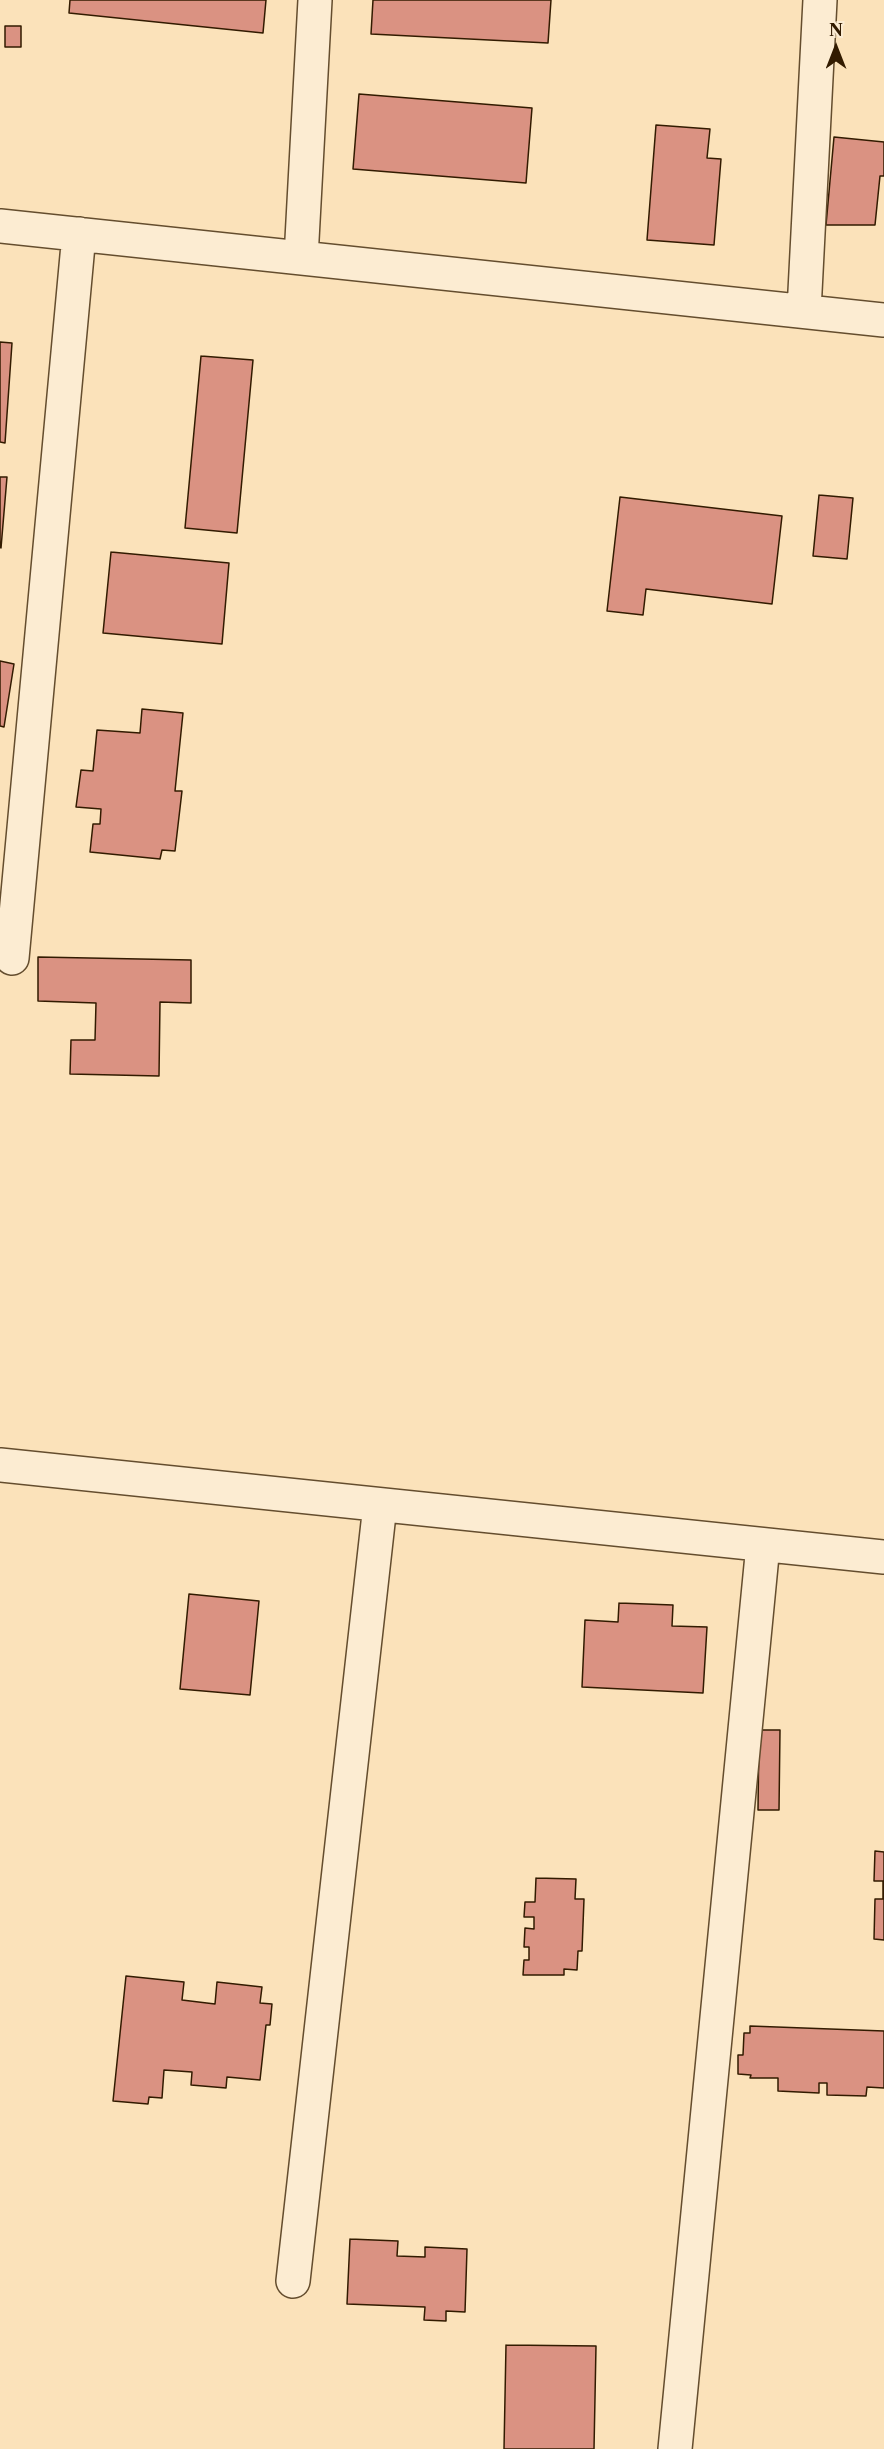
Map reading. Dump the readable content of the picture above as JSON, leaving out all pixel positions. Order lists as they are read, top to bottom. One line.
{"north":"top"}
